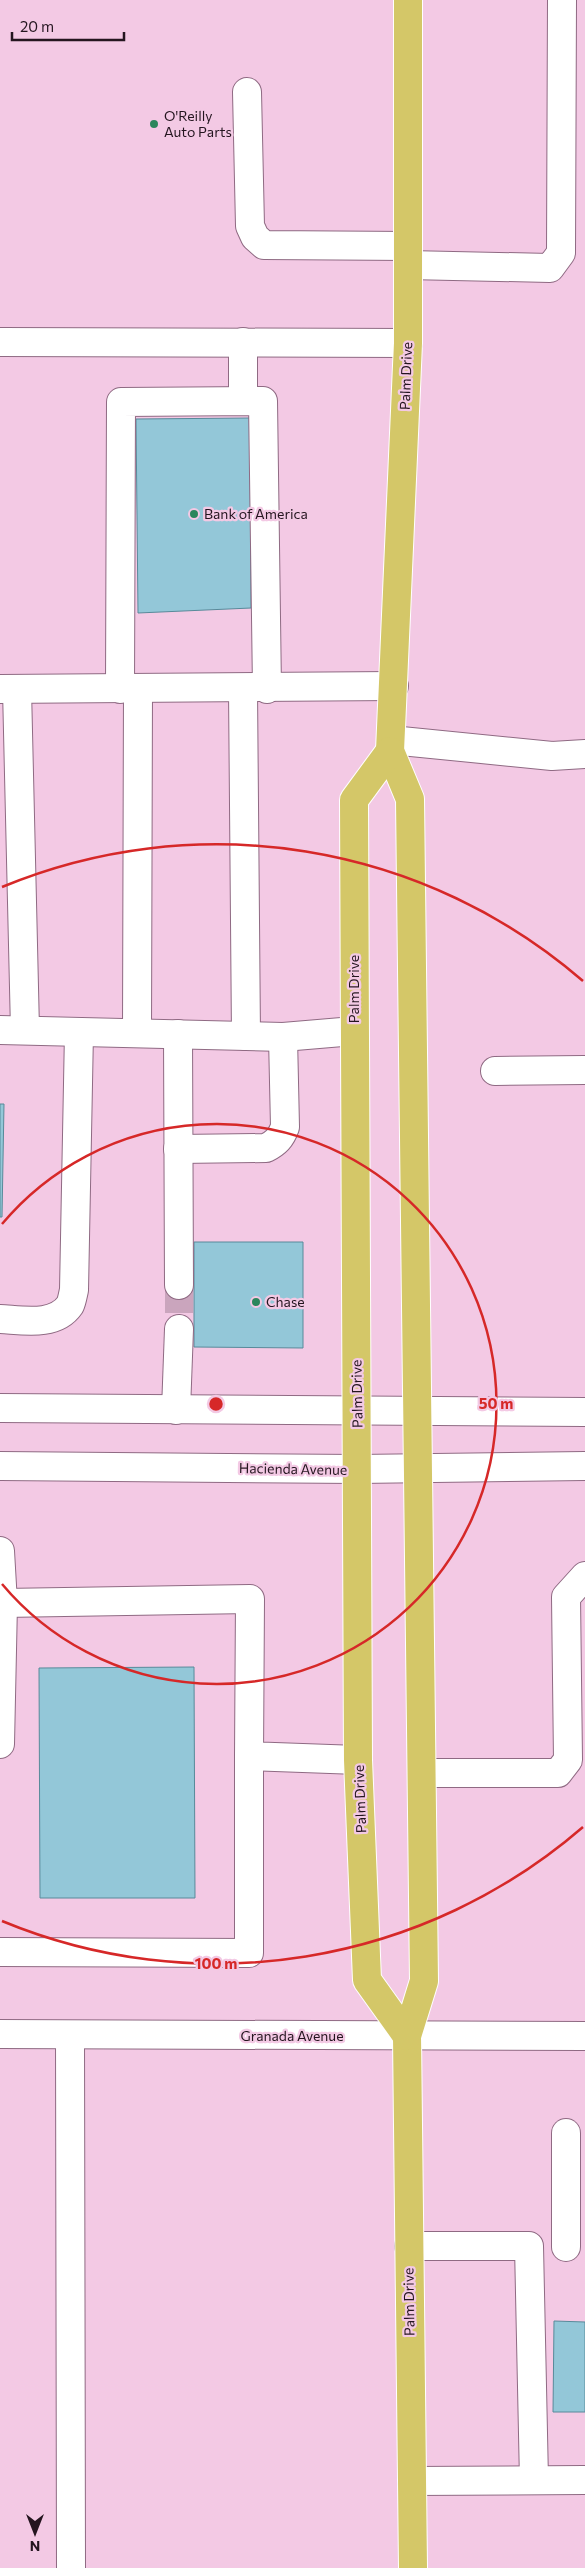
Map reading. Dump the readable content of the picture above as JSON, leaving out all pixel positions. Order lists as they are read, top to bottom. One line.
{"streets":{"main road":["Palm Drive"],"street":["Hacienda Avenue","Granada Avenue"]},"crossings":[["Palm Drive","Hacienda Avenue"],["Palm Drive","Granada Avenue"]],"places":["O'Reilly Auto Parts","Bank of America","Chase"],"scale_bar":"20 m","north":"bottom","rings":["50 m","100 m"]}
